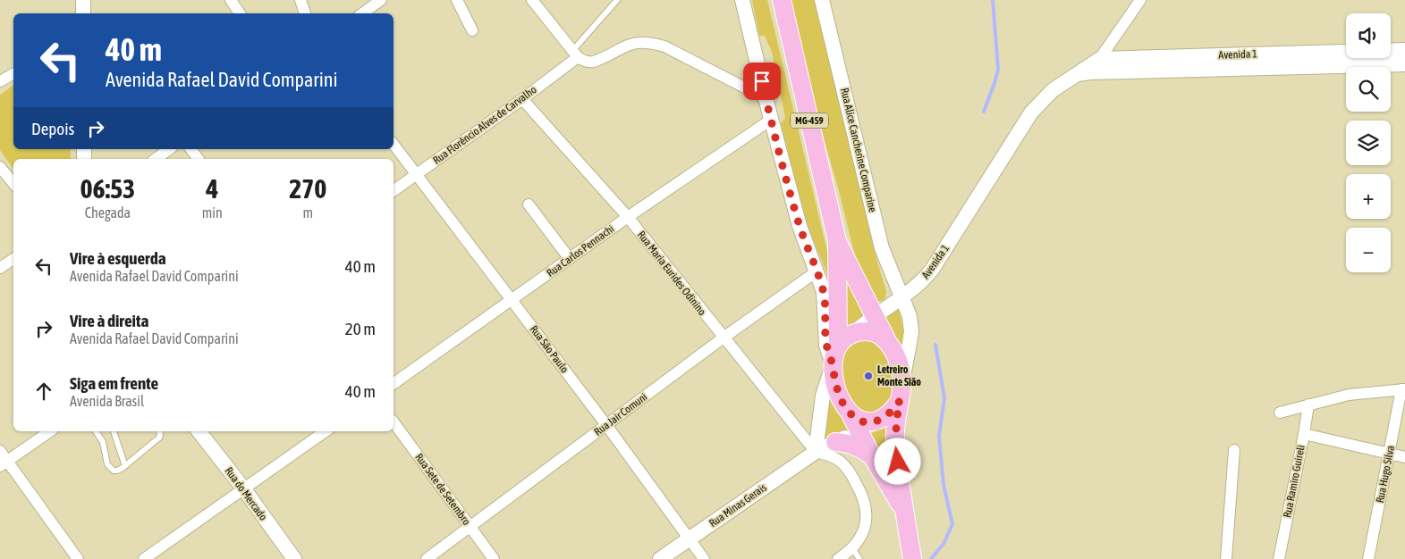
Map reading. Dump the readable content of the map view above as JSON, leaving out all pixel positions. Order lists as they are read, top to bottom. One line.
{"streets":{"main road":["MG-459"],"street":["Avenida 1","Rua Florêncio Alves de Carvalho","Rua Alice Cancherine Comparine","Rua Carlos Pennachi","Rua Maria Eurides Odinino","Rua São Paulo","Rua Jair Comuni","Rua Hugo Silva","Rua Ramiro Guireli","Rua Sete de Setembro","Rua do Mercado","Rua Minas Gerais"]},"crossings":[["Avenida 1","MG-459"],["Avenida 1","Rua Alice Cancherine Comparine"],["Avenida 1","Rua Minas Gerais"],["MG-459","Rua Alice Cancherine Comparine"],["MG-459","Rua Minas Gerais"],["Rua Florêncio Alves de Carvalho","Rua Maria Eurides Odinino"],["Rua Florêncio Alves de Carvalho","Rua São Paulo"],["Rua Alice Cancherine Comparine","Rua Minas Gerais"],["Rua Carlos Pennachi","Rua Maria Eurides Odinino"],["Rua Carlos Pennachi","Rua São Paulo"],["Rua Maria Eurides Odinino","Rua Jair Comuni"],["Rua Maria Eurides Odinino","Rua Minas Gerais"],["Rua São Paulo","Rua Jair Comuni"],["Rua São Paulo","Rua Minas Gerais"],["Rua Jair Comuni","Rua Sete de Setembro"]],"places":["Letreiro Monte Sião"],"page":{"map_buttons":["+","−"],"turn":["40 m","Avenida Rafael David Comparini"],"then":"Depois","eta":["06:53","Chegada","4","min","270","m"],"list":[{"name":"Vire à esquerda","note":"Avenida Rafael David Comparini","value":"40 m"},{"name":"Vire à direita","note":"Avenida Rafael David Comparini","value":"20 m"},{"name":"Siga em frente","note":"Avenida Brasil","value":"40 m"}]}}
